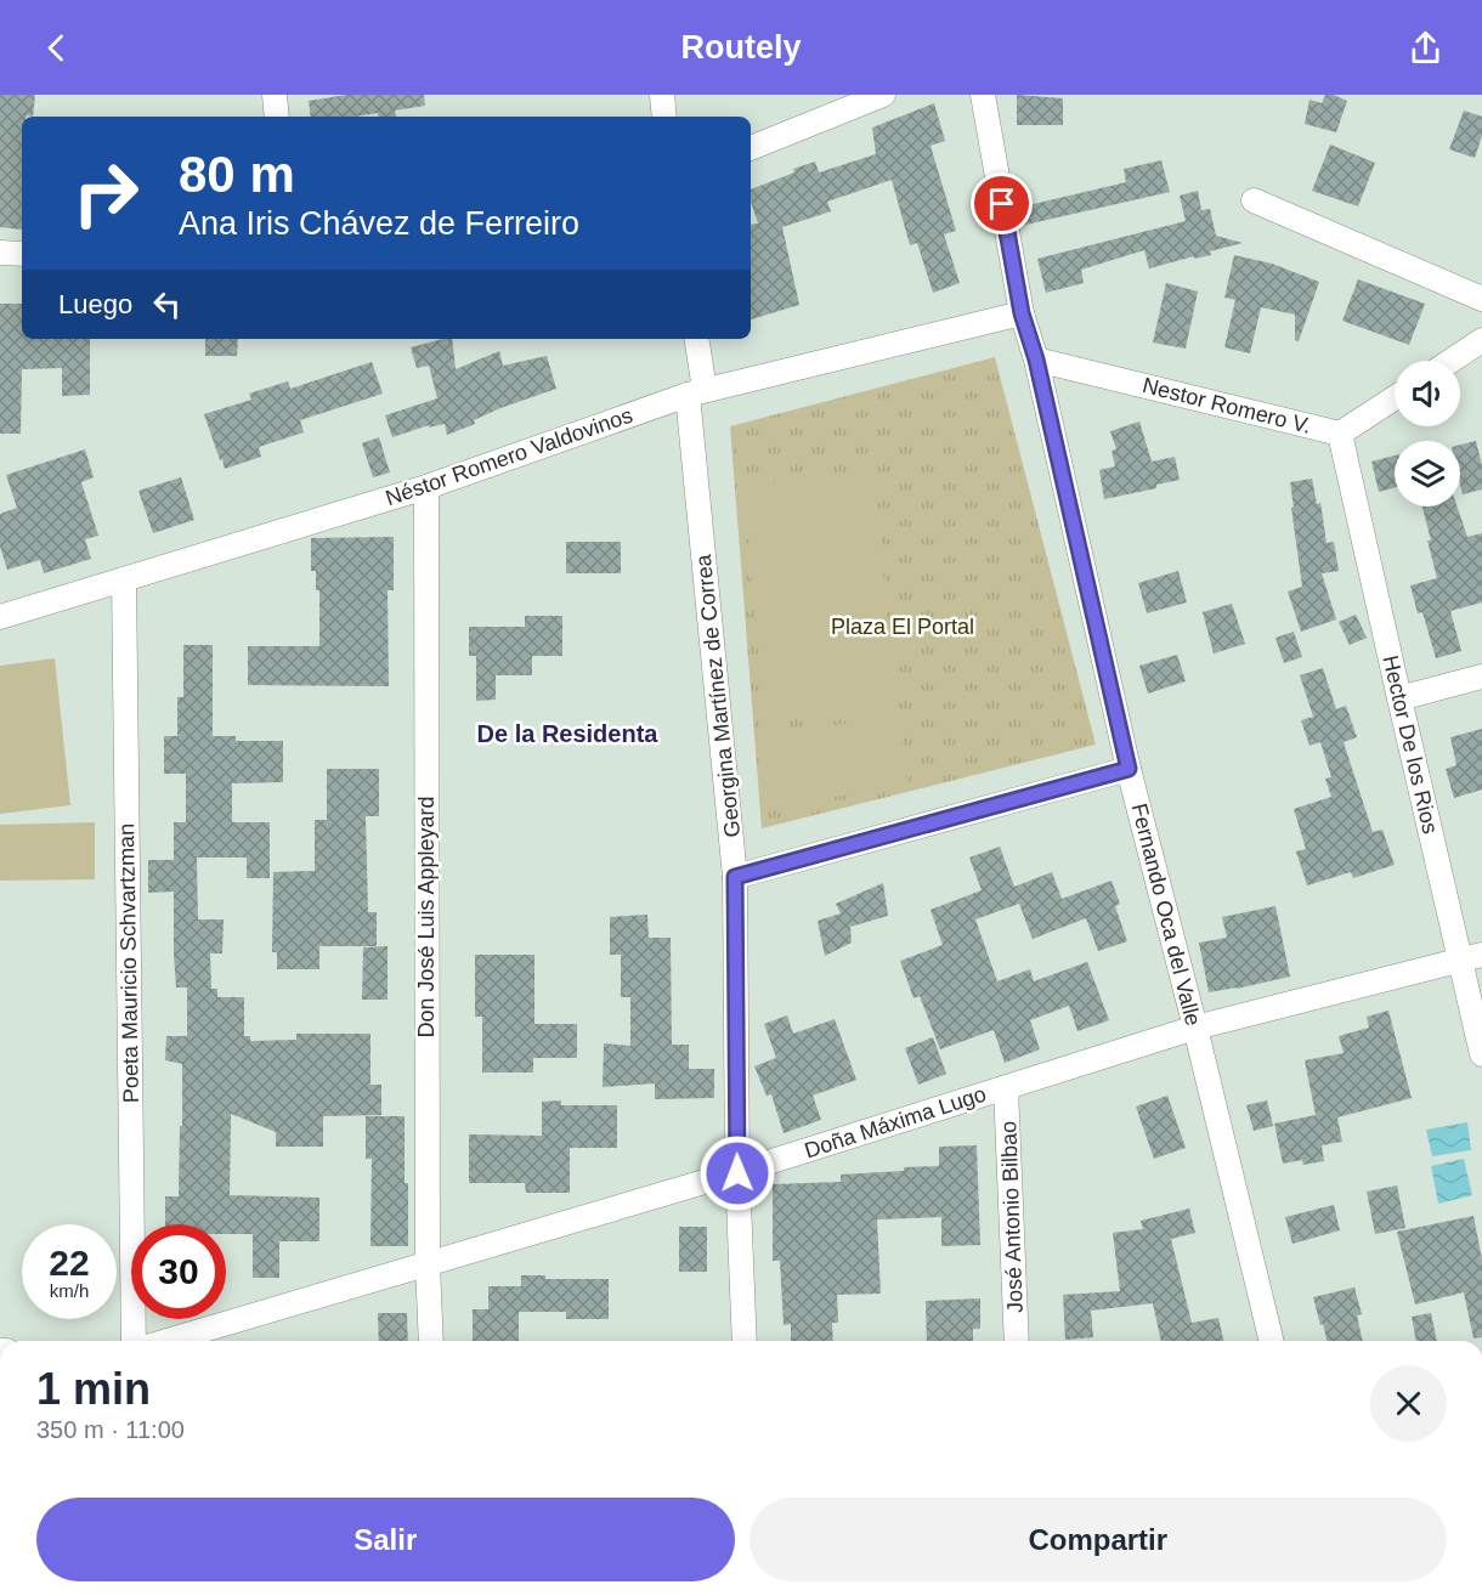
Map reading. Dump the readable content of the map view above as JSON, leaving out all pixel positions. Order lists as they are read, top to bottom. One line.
{"streets":{"street":["Nestor Romero V.","Néstor Romero Valdovinos","Georgina Martínez de Correa","Hector De los Rios","Fernando Oca del Valle","Don José Luis Appleyard","Poeta Mauricio Schvartzman","Doña Máxima Lugo","José Antonio Bilbao"]},"crossings":[["Nestor Romero V.","Hector De los Rios"],["Nestor Romero V.","Fernando Oca del Valle"],["Néstor Romero Valdovinos","Georgina Martínez de Correa"],["Néstor Romero Valdovinos","Fernando Oca del Valle"],["Néstor Romero Valdovinos","Don José Luis Appleyard"],["Néstor Romero Valdovinos","Poeta Mauricio Schvartzman"],["Georgina Martínez de Correa","Doña Máxima Lugo"],["Hector De los Rios","Doña Máxima Lugo"],["Fernando Oca del Valle","Doña Máxima Lugo"],["Don José Luis Appleyard","Doña Máxima Lugo"],["Doña Máxima Lugo","José Antonio Bilbao"]],"districts":["De la Residenta"],"parks":["Plaza El Portal"],"page":{"header":"Routely","turn":["80 m","Ana Iris Chávez de Ferreiro"],"then":"Luego","speed":"22 km/h","limit":"30","heading":["1 min","350 m · 11:00"],"buttons":["Salir","Compartir"]}}
